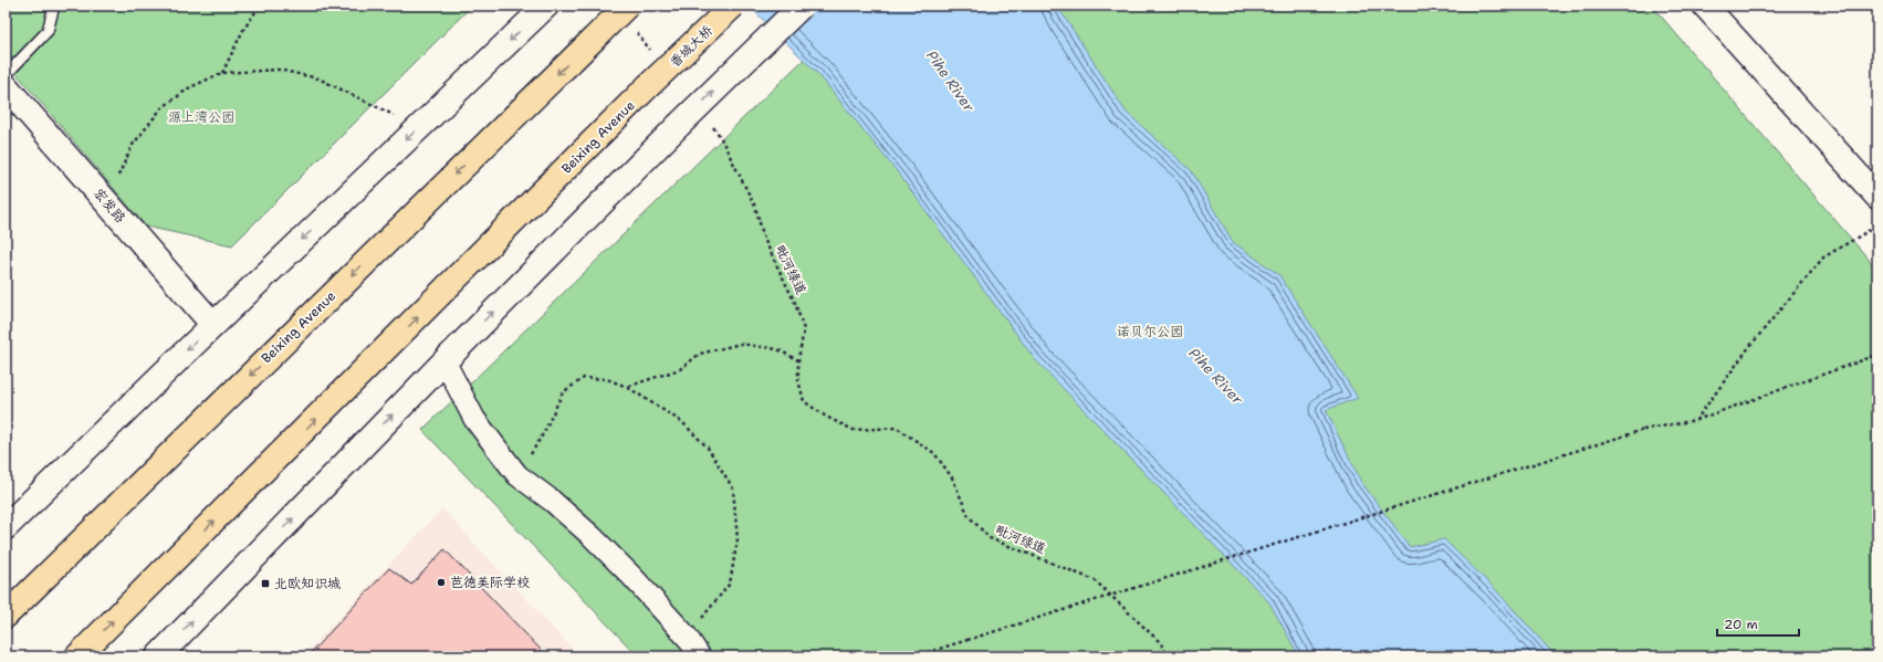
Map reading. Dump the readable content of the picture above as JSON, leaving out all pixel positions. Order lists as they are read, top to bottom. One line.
{"streets":{"main road":["香城大桥","Beixing Avenue"],"street":["宏发路"],"path":["毗河绿道"]},"crossings":[["香城大桥","Beixing Avenue"]],"water":["Pihe River"],"parks":["源上湾公园","诺贝尔公园"],"places":{"other":["芭德美际学校"],"transit":["北欧知识城"]},"scale_bar":"20 m"}
